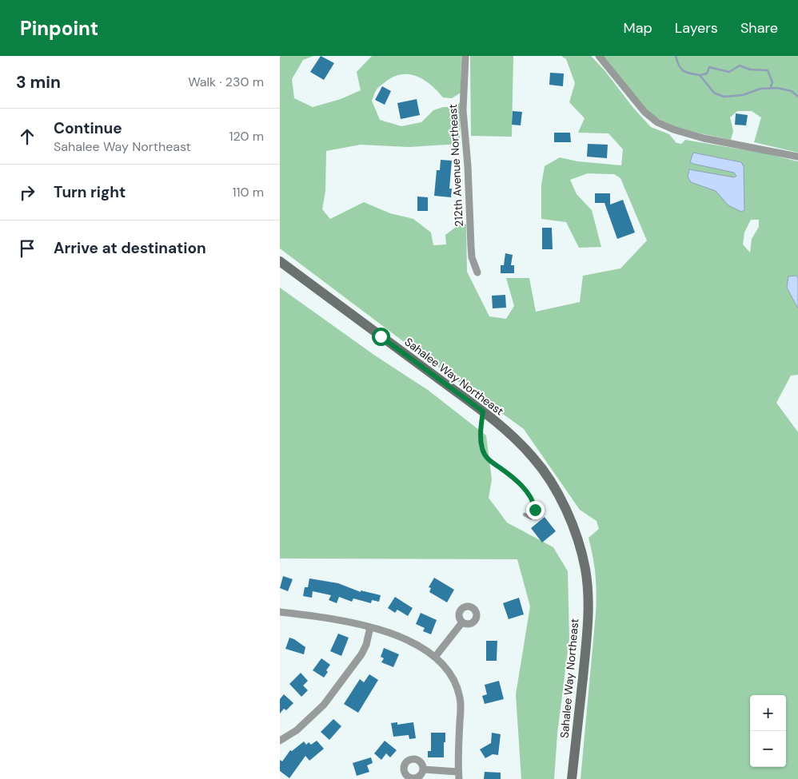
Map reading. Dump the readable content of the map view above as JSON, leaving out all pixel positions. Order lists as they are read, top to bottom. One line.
{"streets":{"main road":["Sahalee Way Northeast"],"street":["212th Avenue Northeast"]},"page":{"header":"Pinpoint","nav":["Map","Layers","Share"],"heading":["3 min","Walk · 230 m"],"list":[["Continue","Sahalee Way Northeast","120 m"],["Turn right","110 m"],"Arrive at destination"],"map_buttons":["+","−"]}}
